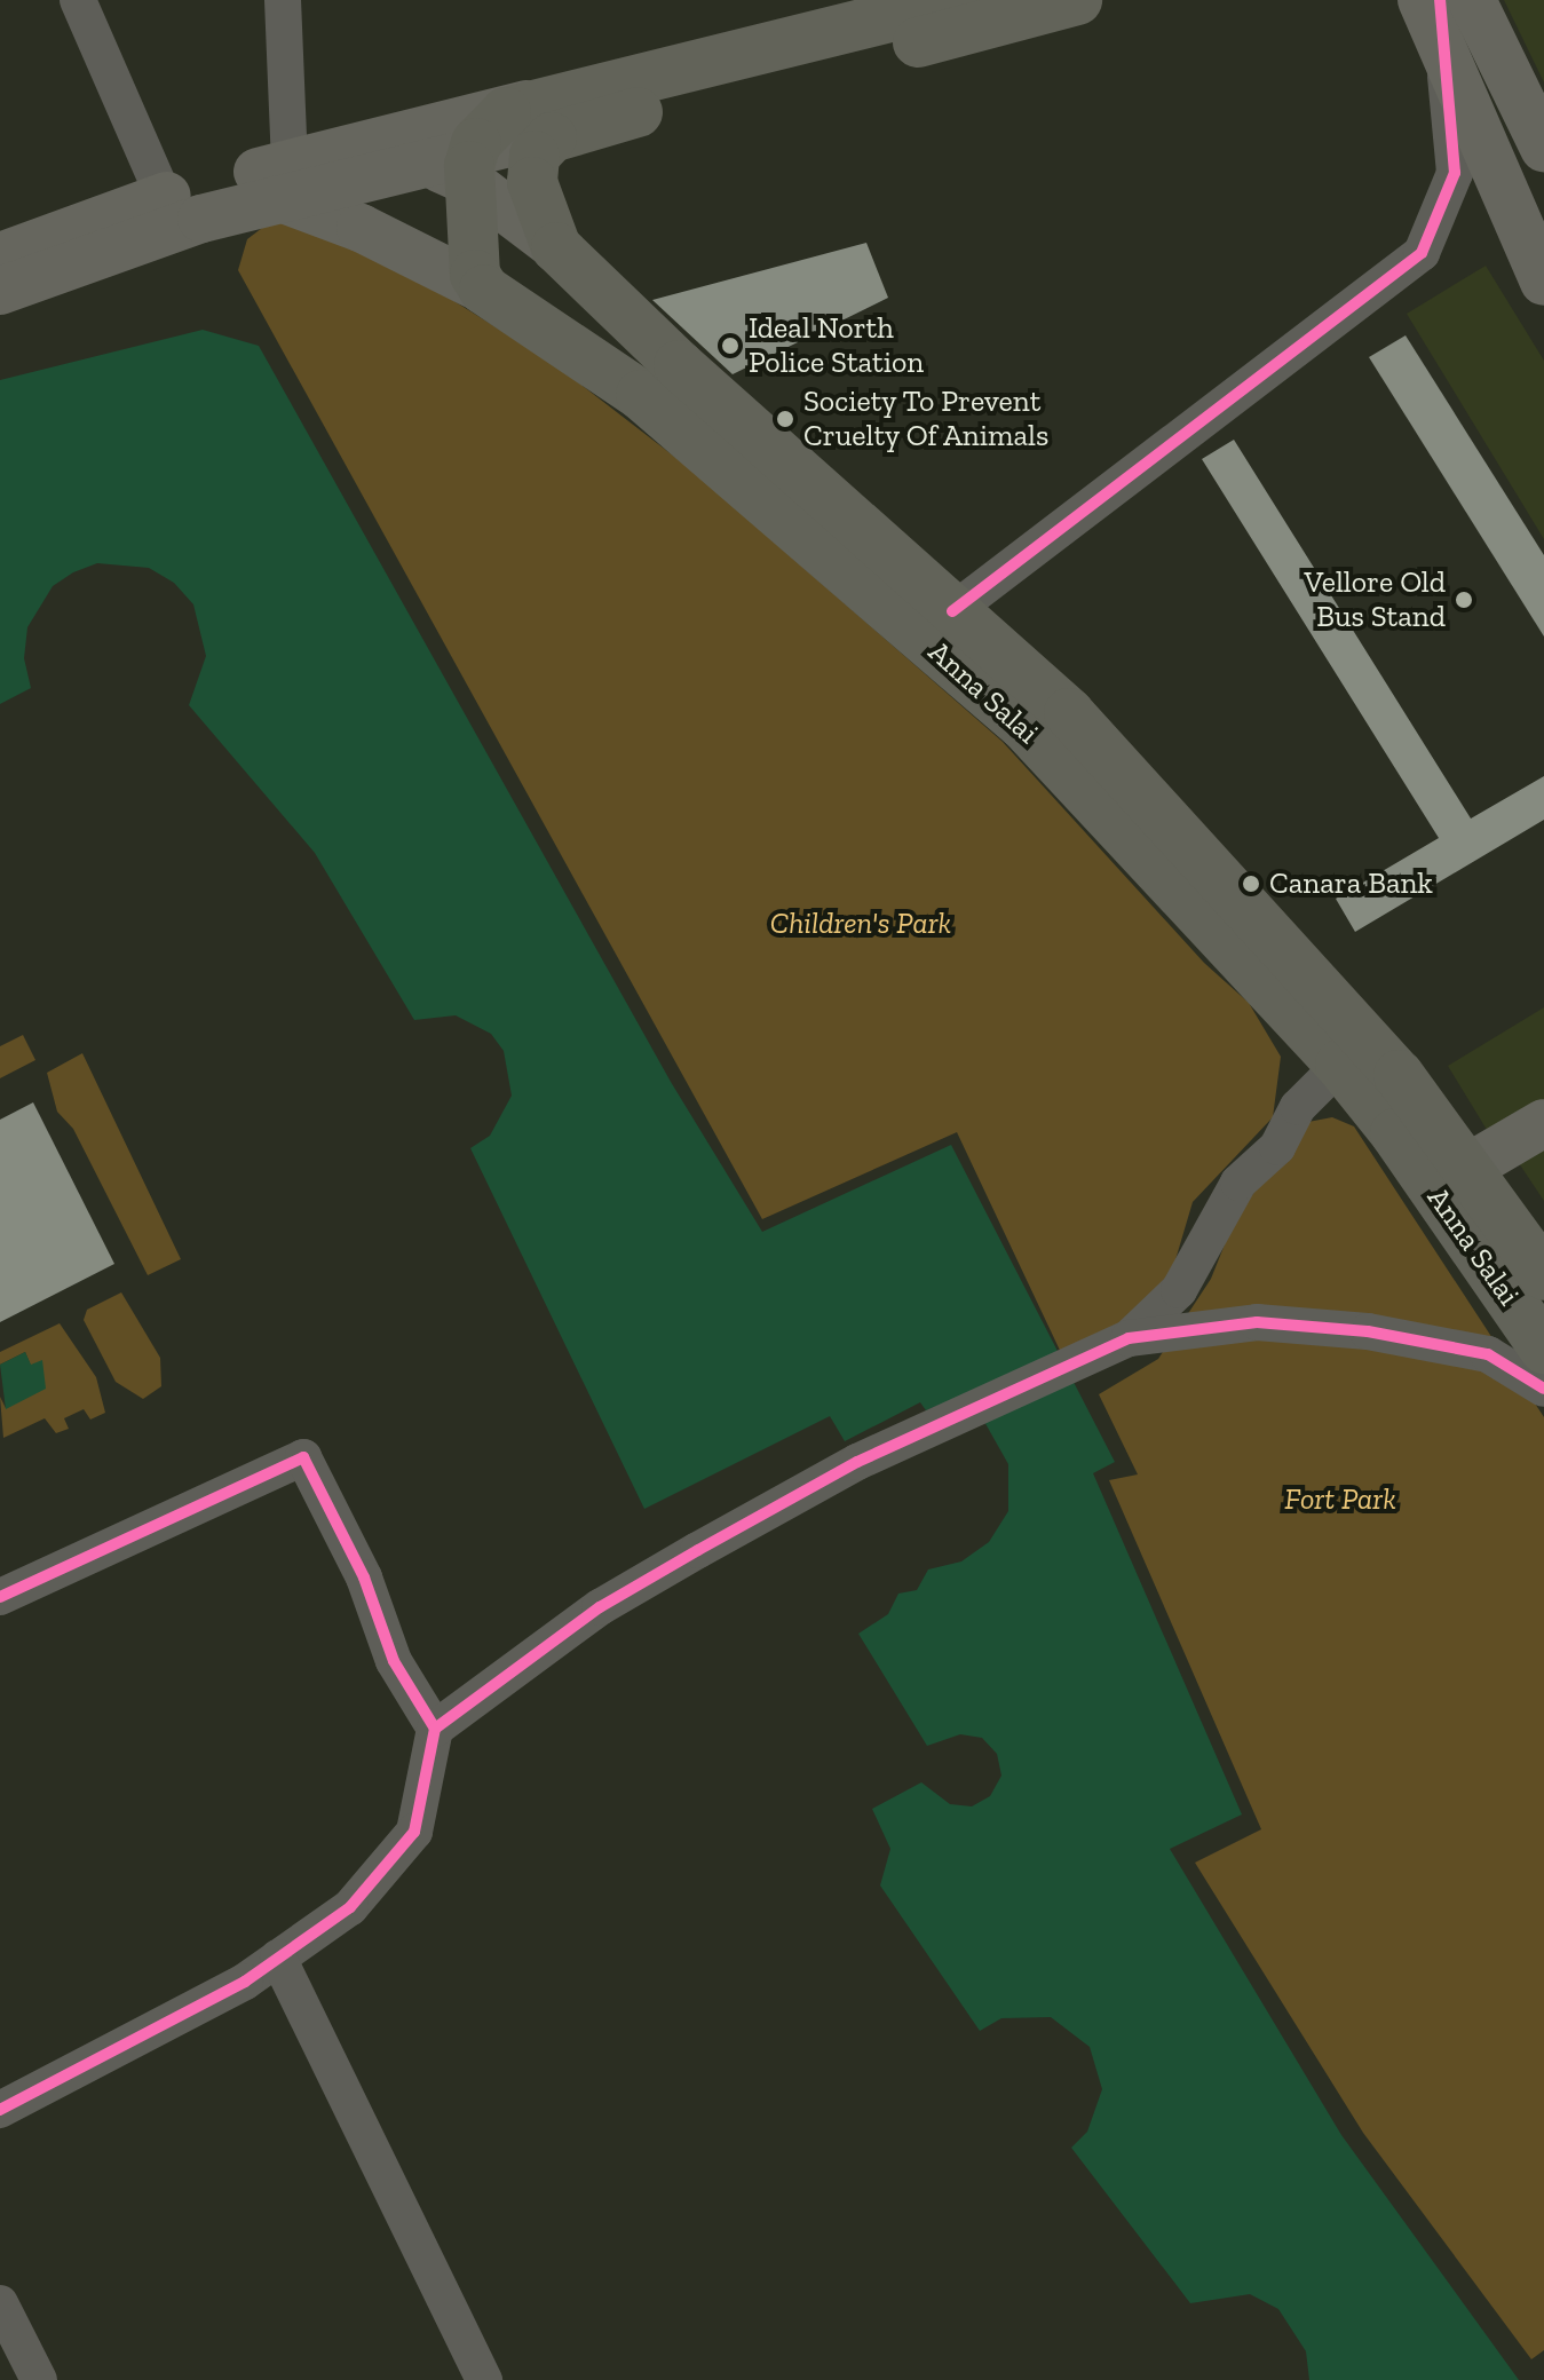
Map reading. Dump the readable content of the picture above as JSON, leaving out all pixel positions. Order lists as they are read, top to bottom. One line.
{"streets":{"highway":["Anna Salai"]},"parks":["Children's Park","Fort Park"],"places":["Ideal North Police Station","Society To Prevent Cruelty Of Animals","Vellore Old Bus Stand","Canara Bank"]}
